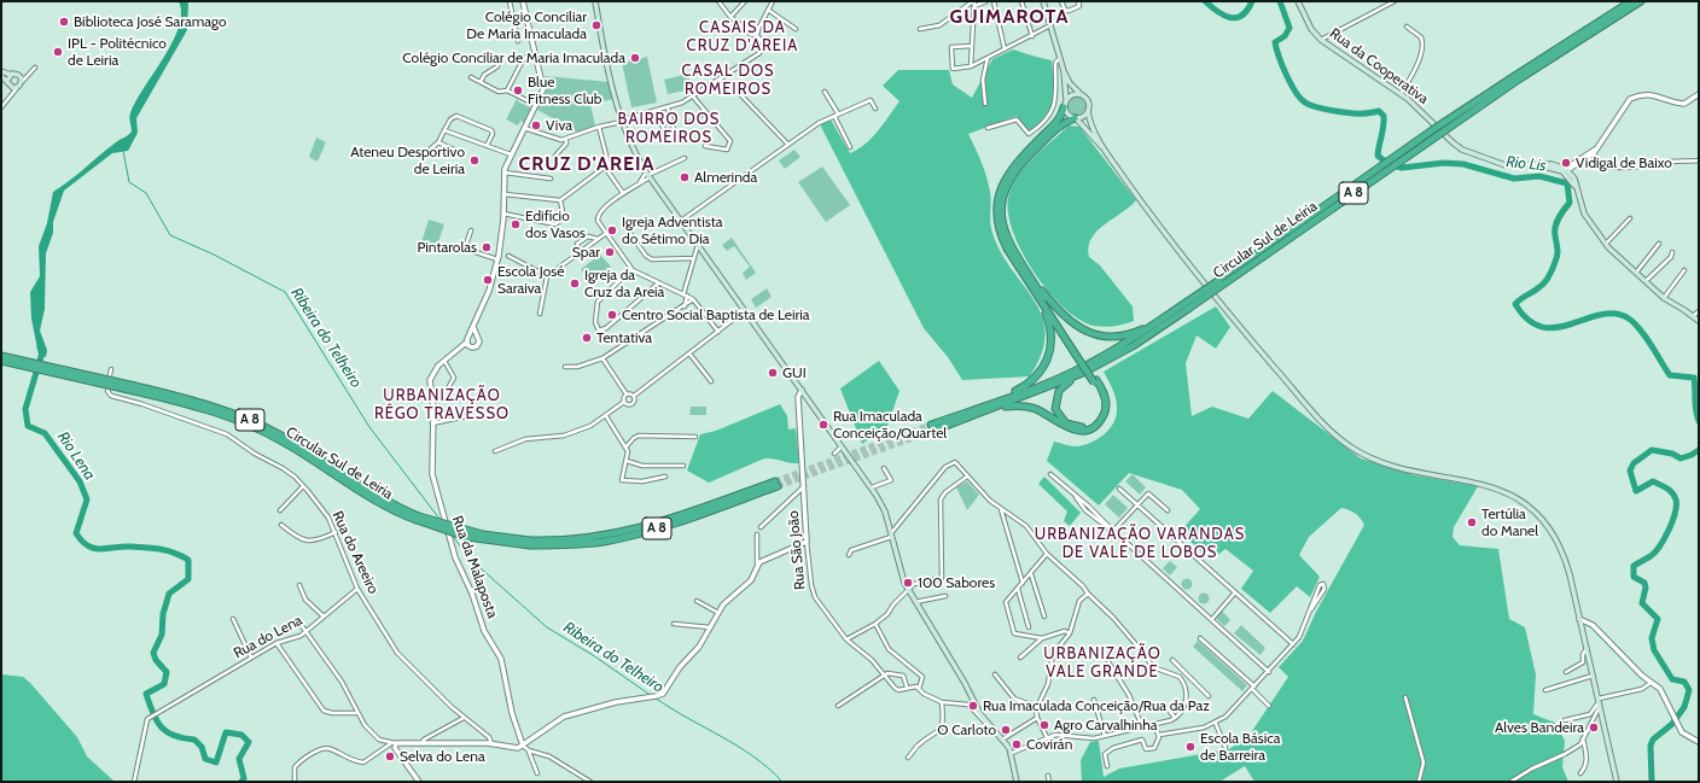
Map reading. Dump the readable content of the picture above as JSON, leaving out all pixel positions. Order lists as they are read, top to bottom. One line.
{"streets":{"highway":["A 8","Circular Sul de Leiria"],"main road":["Rua da Cooperativa"],"street":["Rua São João","Rua do Areeiro","Rua da Malaposta","Rua do Lena"]},"crossings":[["Rua do Areeiro","Rua do Lena"]],"districts":["GUIMAROTA","CASAIS DA CRUZ D'AREIA","CASAL DOS ROMEIROS","BAIRRO DOS ROMEIROS","CRUZ D'AREIA","URBANIZAÇÃO RÊGO TRAVESSO","URBANIZAÇÃO VARANDAS DE VALE DE LOBOS","URBANIZAÇÃO VALE GRANDE"],"water":["Rio Lis","Ribeira do Telheiro","Rio Lena"],"places":["Biblioteca José Saramago","Colégio Conciliar De Maria Imaculada","IPL - Politécnico de Leiria","Colégio Conciliar de Maria Imaculada","Blue Fitness Club","Viva","Ateneu Desportivo de Leiria","Vidigal de Baixo","Almerinda","Edifício dos Vasos","Igreja Adventista do Sétimo Dia","Pintarolas","Spar","Escola José Saraiva","Igreja da Cruz da Areia","Centro Social Baptista de Leiria","Tentativa","GUI","Rua Imaculada Conceição/Quartel","Tertúlia do Manel","100 Sabores","Rua Imaculada Conceição/Rua da Paz","Agro Carvalhinha","Alves Bandeira","O Carloto","Covirán","Escola Básica de Barreira","Selva do Lena"]}
